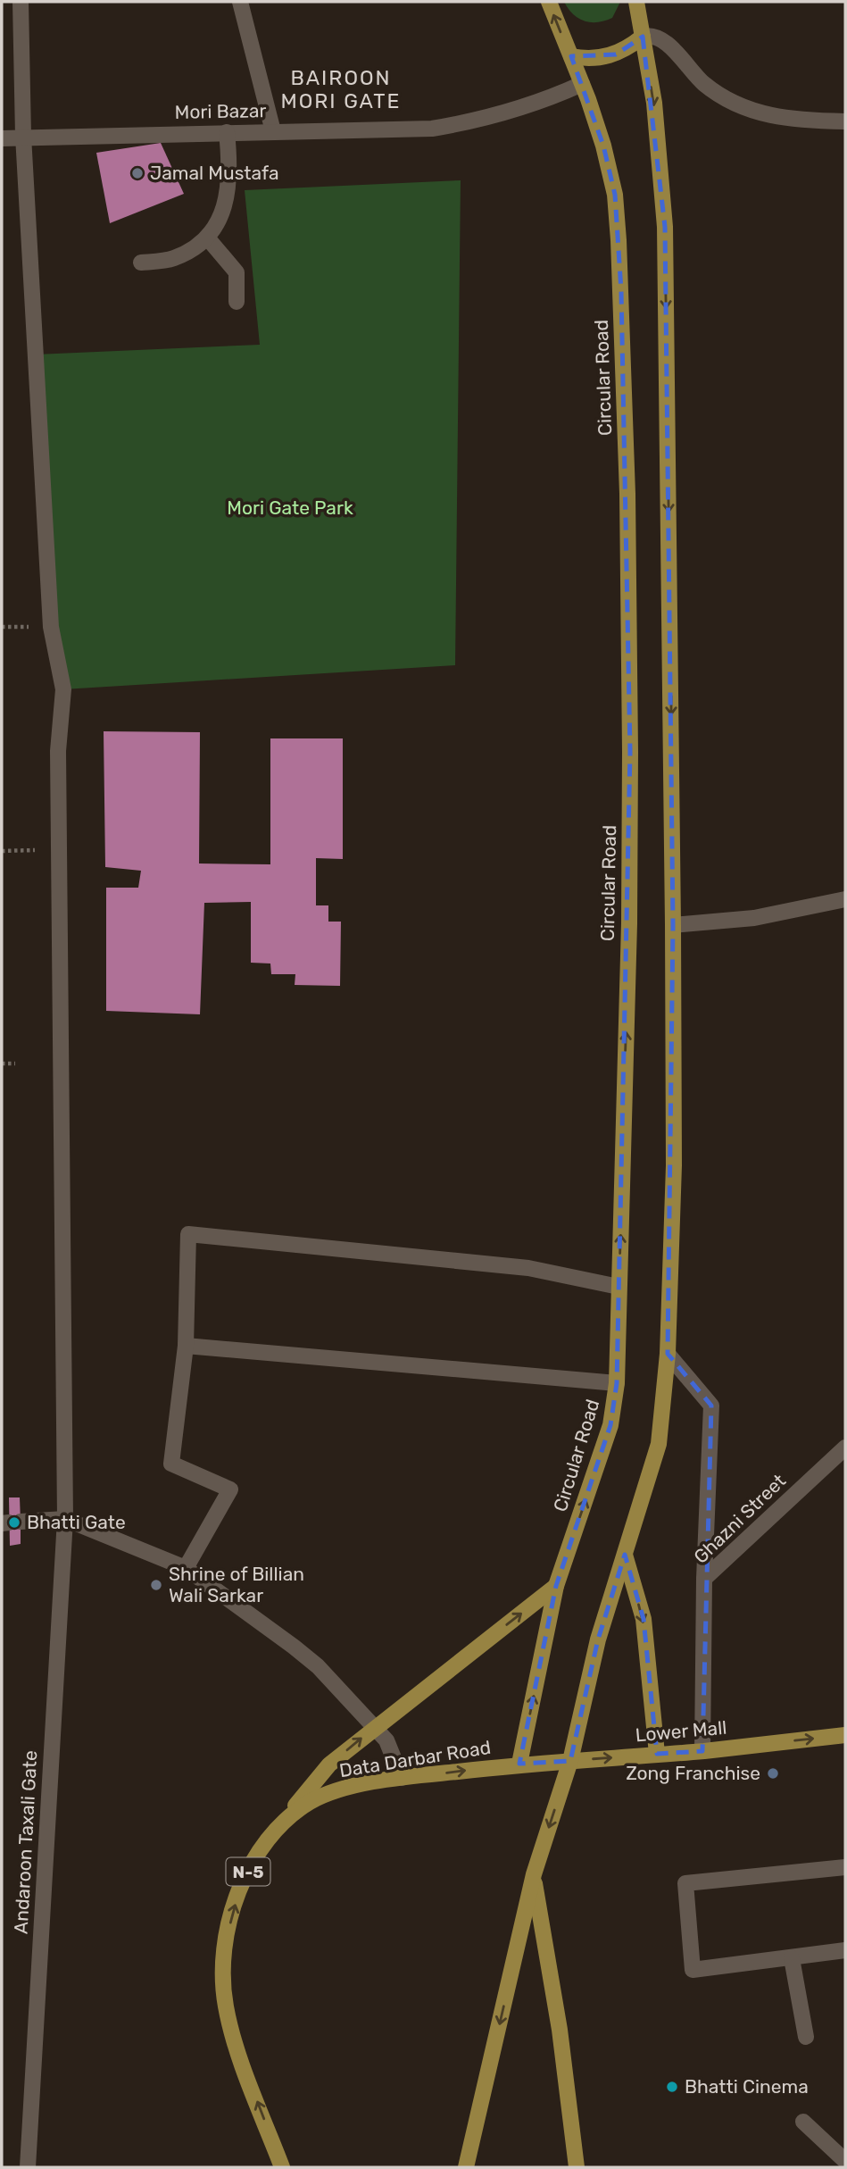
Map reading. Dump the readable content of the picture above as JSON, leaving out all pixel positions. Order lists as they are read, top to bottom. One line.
{"streets":{"main road":["Circular Road","Lower Mall","Data Darbar Road","N-5"],"street":["Mori Bazar","Ghazni Street","Andaroon Taxali Gate"]},"crossings":[["Mori Bazar","Circular Road"],["Mori Bazar","Andaroon Taxali Gate"],["Circular Road","Lower Mall"],["Circular Road","Data Darbar Road"],["Ghazni Street","Lower Mall"],["Lower Mall","Data Darbar Road"]],"one_way":["Lower Mall"],"districts":["BAIROON MORI GATE"],"parks":["Mori Gate Park"],"places":["Jamal Mustafa","Bhatti Gate","Shrine of Billian Wali Sarkar","Zong Franchise","Bhatti Cinema"]}
